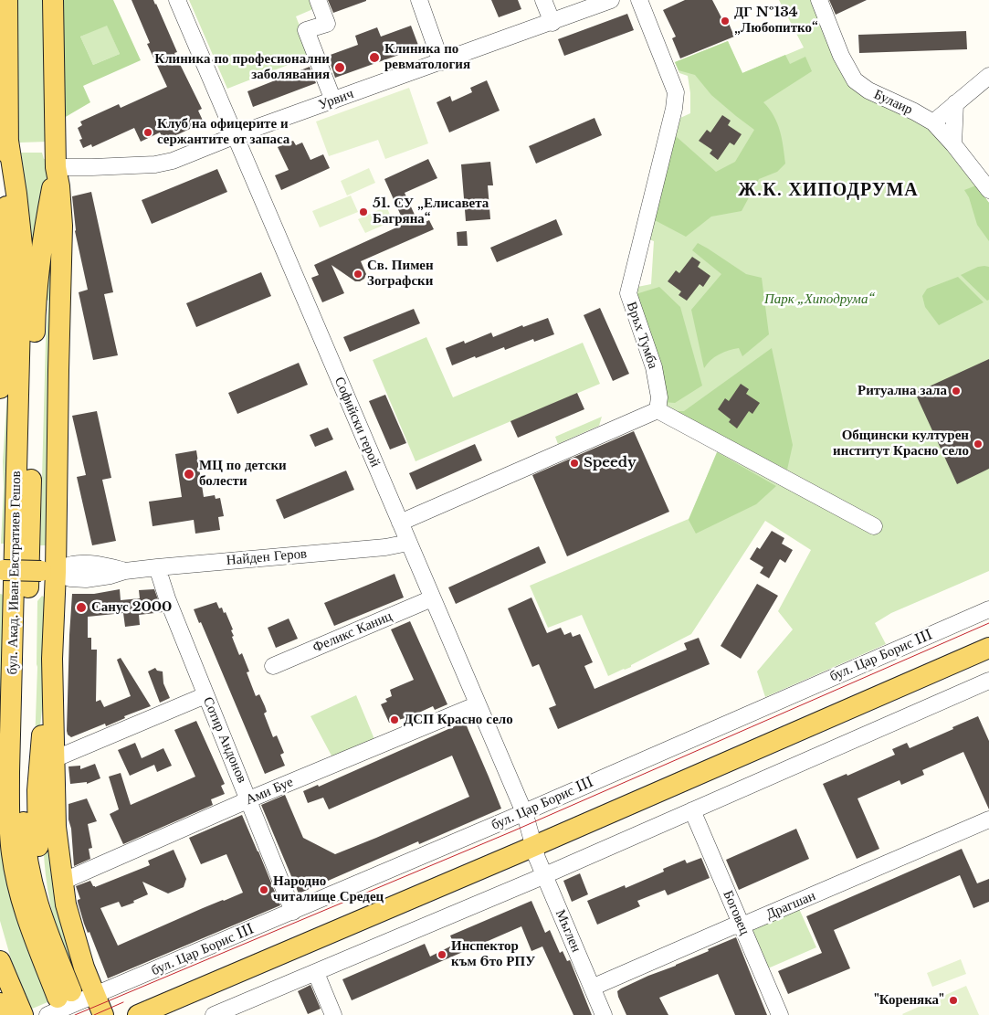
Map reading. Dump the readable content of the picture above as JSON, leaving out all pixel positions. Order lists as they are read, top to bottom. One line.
{"streets":{"main road":["бул. Акад. Иван Евстратиев Гешов"],"street":["Урвич","Булаир","Връх Тумба","Софийски герой","Найден Геров","Феликс Каниц","бул. Цар Борис III","Сотир Андонов","Ами Буе","Драгшан","Боговец","Мъглен"]},"crossings":[["Урвич","Софийски герой"],["Урвич","бул. Акад. Иван Евстратиев Гешов"],["Софийски герой","Найден Геров"],["Софийски герой","Феликс Каниц"],["Софийски герой","бул. Цар Борис III"],["Софийски герой","Ами Буе"],["Софийски герой","Мъглен"],["Найден Геров","бул. Акад. Иван Евстратиев Гешов"],["Найден Геров","Сотир Андонов"],["бул. Акад. Иван Евстратиев Гешов","бул. Цар Борис III"],["бул. Акад. Иван Евстратиев Гешов","Ами Буе"],["бул. Цар Борис III","Сотир Андонов"],["Сотир Андонов","Ами Буе"],["Драгшан","Боговец"],["Драгшан","Мъглен"]],"districts":["Ж.К. ХИПОДРУМА"],"parks":["Парк „Хиподрума“"],"places":["ДГ №134 „Любопитко“","Клиника по ревматология","Клиника по професионални заболявания","Клуб на офицерите и сержантите от запаса","51. СУ „Елисавета Багряна“","Св. Пимен Зографски","Ритуална зала","Общински културен институт Красно село","Speedy","МЦ по детски болести","Санус 2000","ДСП Красно село","Народно читалище Средец","Инспектор към 6то РПУ","\"Кореняка\""]}
